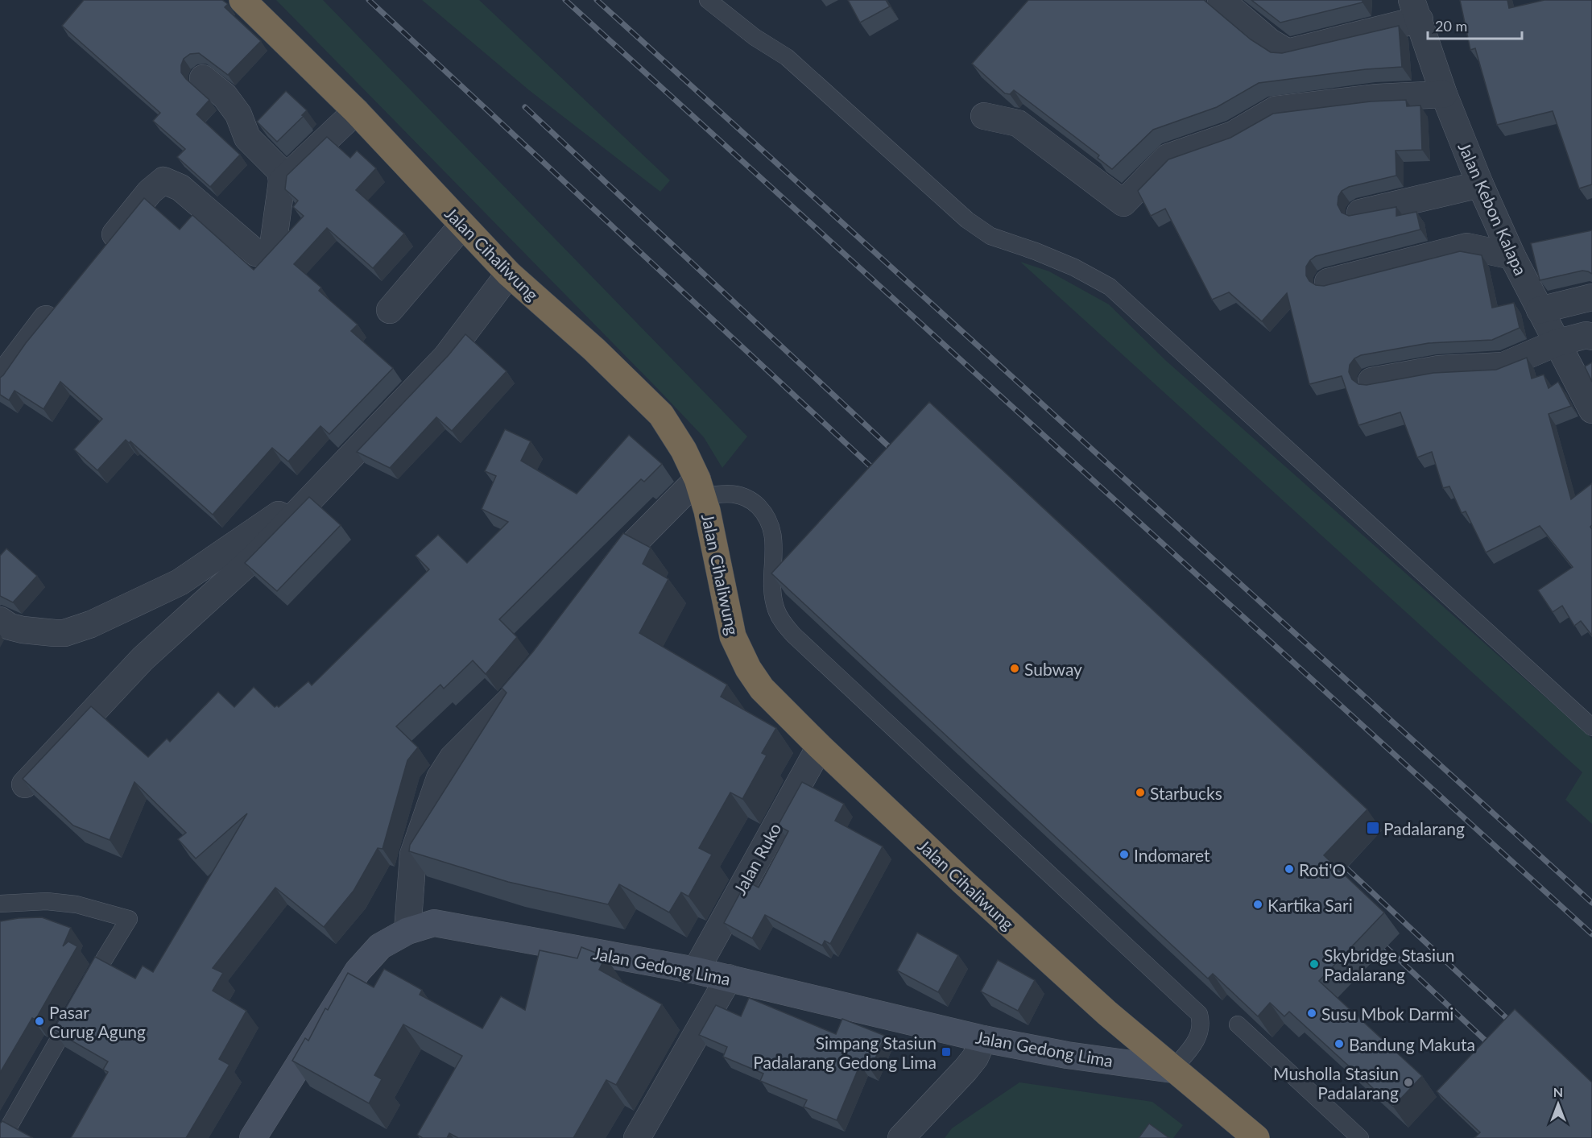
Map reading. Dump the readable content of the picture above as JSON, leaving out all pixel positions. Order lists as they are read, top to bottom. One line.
{"streets":{"highway":["Jalan Cihaliwung"],"street":["Jalan Kebon Kalapa","Jalan Ruko","Jalan Gedong Lima"]},"crossings":[["Jalan Cihaliwung","Jalan Ruko"],["Jalan Cihaliwung","Jalan Gedong Lima"],["Jalan Ruko","Jalan Gedong Lima"]],"places":{"other":["Subway","Starbucks","Indomaret","Roti'O","Kartika Sari","Skybridge Stasiun Padalarang","Susu Mbok Darmi","Pasar Curug Agung","Bandung Makuta","Musholla Stasiun Padalarang"],"transit":["Padalarang","Simpang Stasiun Padalarang Gedong Lima"]},"scale_bar":"20 m","north":"top"}
